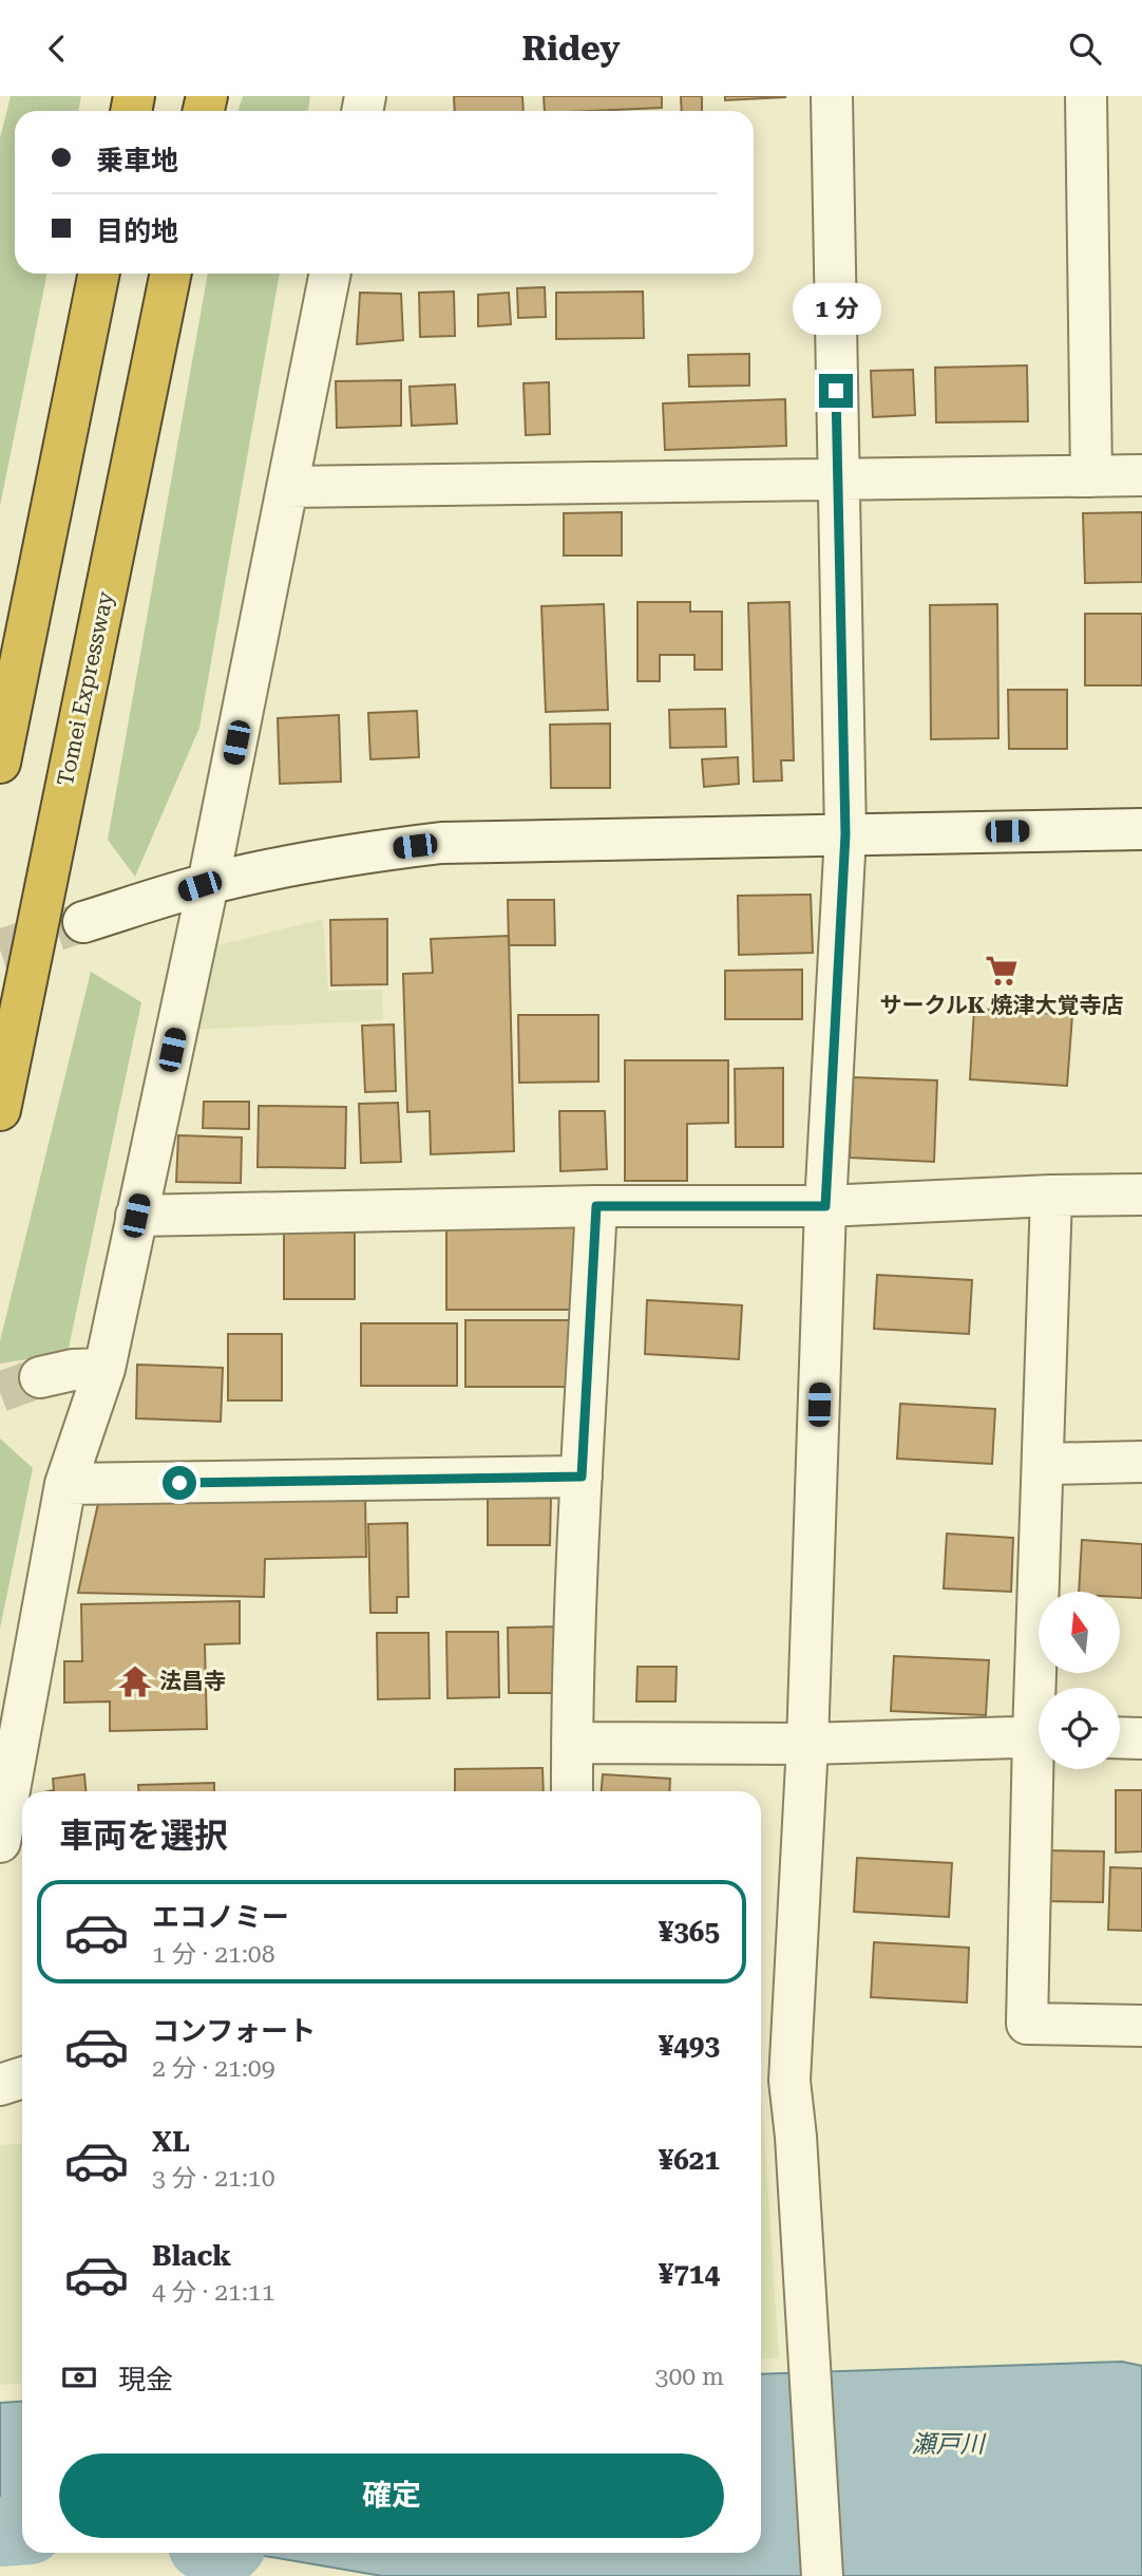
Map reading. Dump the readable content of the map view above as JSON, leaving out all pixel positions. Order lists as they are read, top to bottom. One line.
{"streets":{"highway":["Tomei Expressway"]},"water":["瀬戸川"],"places":{"supermarket":["サークルK 焼津大覚寺店"],"temple":["法昌寺"]},"north":"top","page":{"header":"Ridey","banner":["乗車地","目的地"],"bubble":"1 分","heading":"車両を選択","list":[{"name":"エコノミー","note":"1 分 · 21:08","value":"¥365"},{"name":"コンフォート","note":"2 分 · 21:09","value":"¥493"},{"name":"XL","note":"3 分 · 21:10","value":"¥621"},{"name":"Black","note":"4 分 · 21:11","value":"¥714"}],"pay":["現金","300 m"],"buttons":"確定"}}
